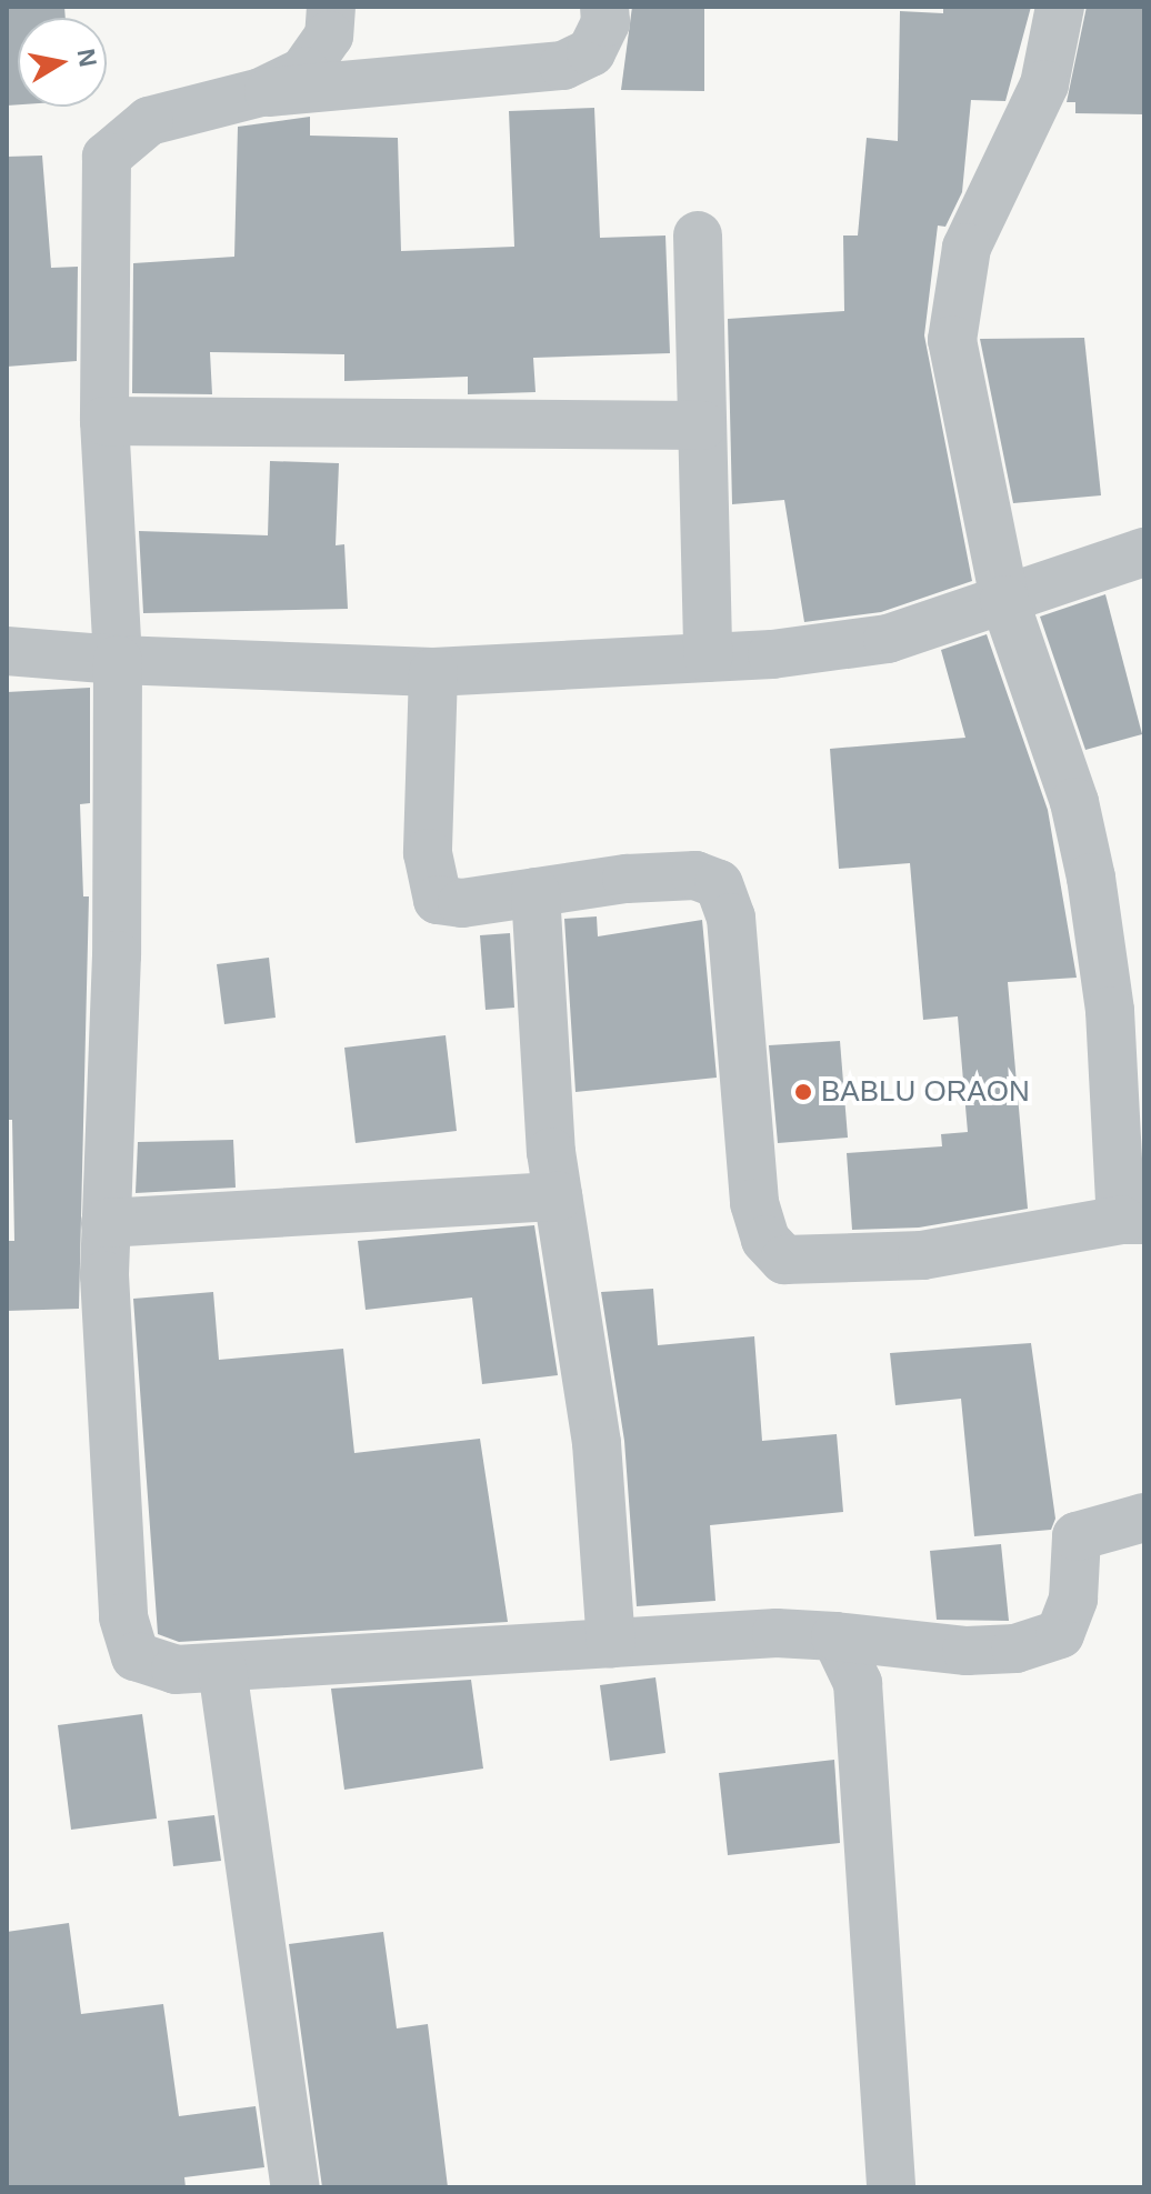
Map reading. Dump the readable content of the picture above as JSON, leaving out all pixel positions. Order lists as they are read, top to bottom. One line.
{"places":["BABLU ORAON"],"north":"right"}
